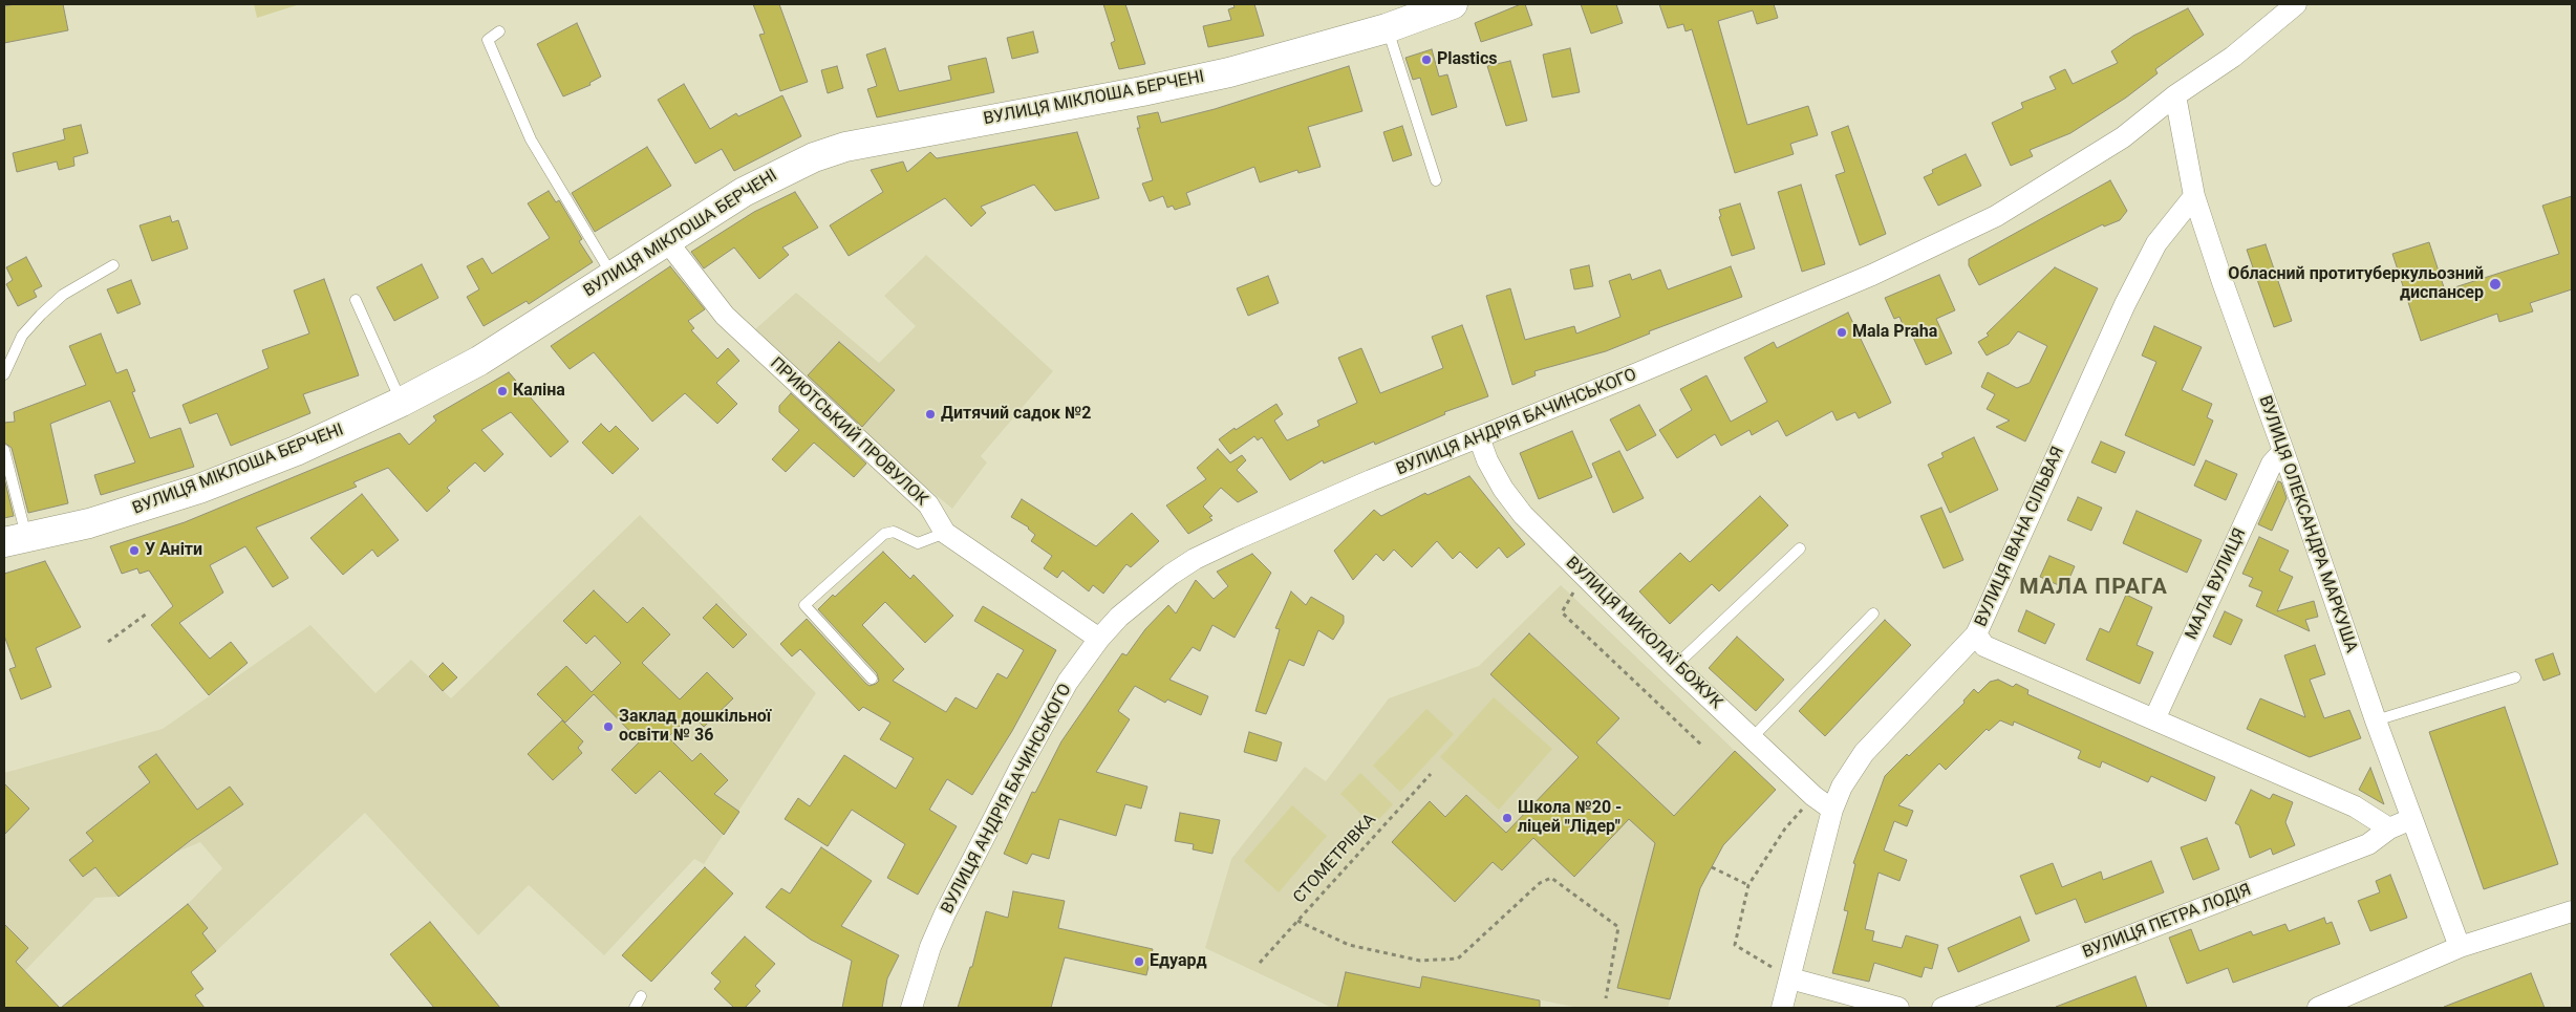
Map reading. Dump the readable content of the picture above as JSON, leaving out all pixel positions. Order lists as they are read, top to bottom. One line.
{"streets":{"street":["ВУЛИЦЯ МІКЛОША БЕРЧЕНІ","ВУЛИЦЯ АНДРІЯ БАЧИНСЬКОГО","ПРИЮТСЬКИЙ ПРОВУЛОК","ВУЛИЦЯ ОЛЕКСАНДРА МАРКУША","ВУЛИЦЯ ІВАНА СІЛЬВАЯ","МАЛА ВУЛИЦЯ","ВУЛИЦЯ МИКОЛАЇ БОЖУК","ВУЛИЦЯ ПЕТРА ЛОДІЯ"],"path":["СТОМЕТРІВКА"]},"crossings":[["ВУЛИЦЯ МІКЛОША БЕРЧЕНІ","ПРИЮТСЬКИЙ ПРОВУЛОК"],["ВУЛИЦЯ АНДРІЯ БАЧИНСЬКОГО","ПРИЮТСЬКИЙ ПРОВУЛОК"],["ВУЛИЦЯ АНДРІЯ БАЧИНСЬКОГО","ВУЛИЦЯ ОЛЕКСАНДРА МАРКУША"],["ВУЛИЦЯ АНДРІЯ БАЧИНСЬКОГО","ВУЛИЦЯ МИКОЛАЇ БОЖУК"],["ВУЛИЦЯ ОЛЕКСАНДРА МАРКУША","ВУЛИЦЯ ІВАНА СІЛЬВАЯ"],["ВУЛИЦЯ ОЛЕКСАНДРА МАРКУША","МАЛА ВУЛИЦЯ"],["ВУЛИЦЯ ОЛЕКСАНДРА МАРКУША","ВУЛИЦЯ ПЕТРА ЛОДІЯ"],["ВУЛИЦЯ ІВАНА СІЛЬВАЯ","ВУЛИЦЯ МИКОЛАЇ БОЖУК"]],"districts":["МАЛА ПРАГА"],"places":["Plastics","Обласний протитуберкульозний диспансер","Mala Praha","Калiна","Дитячий садок №2","У Аніти","Заклад дошкільної освіти № 36","Школа №20 - ліцей \"Лідер\"","Едуард"]}
